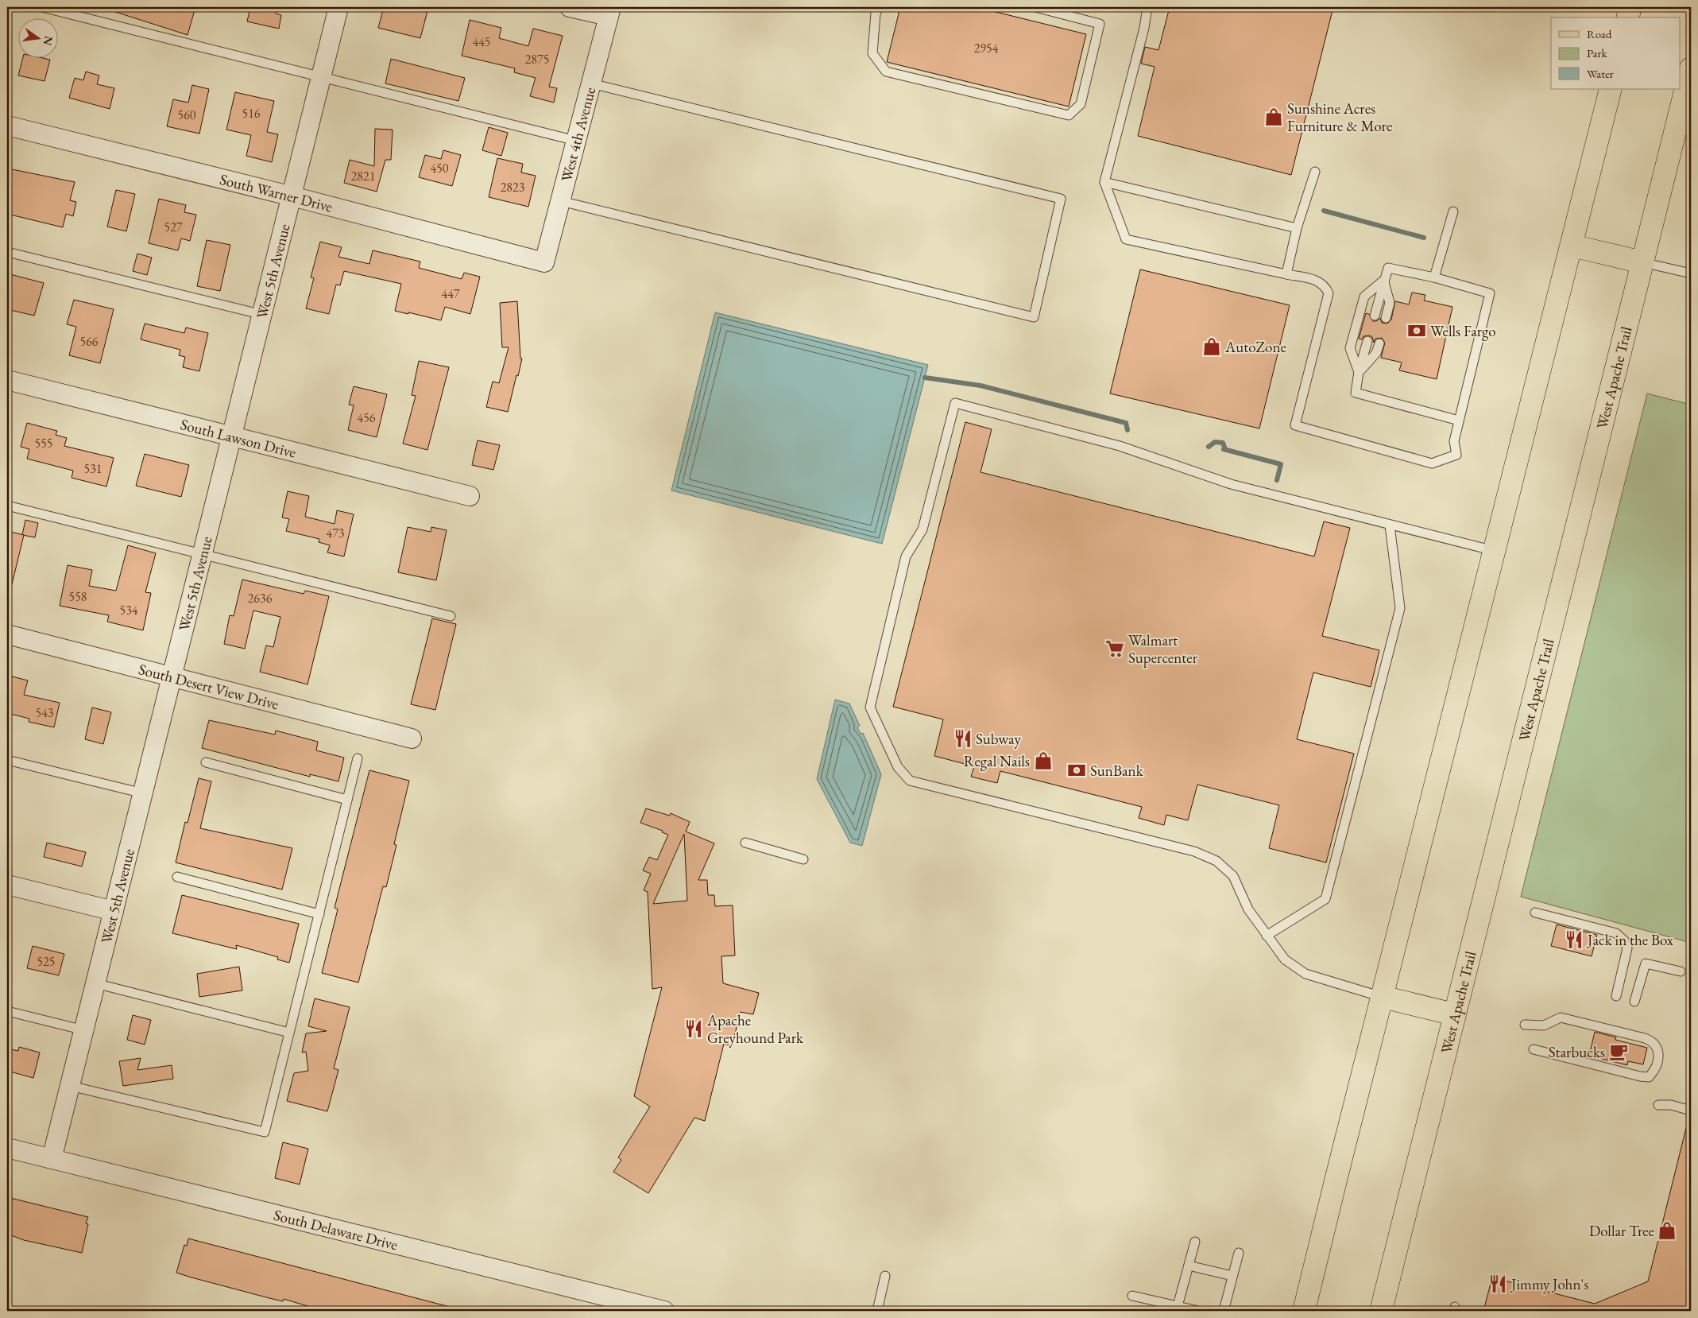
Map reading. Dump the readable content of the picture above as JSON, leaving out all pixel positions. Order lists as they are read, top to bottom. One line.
{"streets":{"main road":["West Apache Trail"],"street":["West 4th Avenue","South Warner Drive","West 5th Avenue","South Lawson Drive","South Desert View Drive","South Delaware Drive"]},"crossings":[["West 4th Avenue","South Warner Drive"],["South Warner Drive","West 5th Avenue"],["West 5th Avenue","South Lawson Drive"],["West 5th Avenue","South Desert View Drive"],["West 5th Avenue","South Delaware Drive"]],"places":{"shop":["Sunshine Acres Furniture & More","AutoZone","Regal Nails","Dollar Tree"],"bank":["Wells Fargo","SunBank"],"supermarket":["Walmart Supercenter"],"restaurant":["Subway","Jack in the Box","Apache Greyhound Park","Jimmy John's"],"cafe":["Starbucks"]},"house_numbers":["445","2954","2875","516","560","450","2821","2823","527","447","566","456","555","531","473","558","2636","534","543","525"],"legend":["Road","Park","Water"],"north":"right"}
